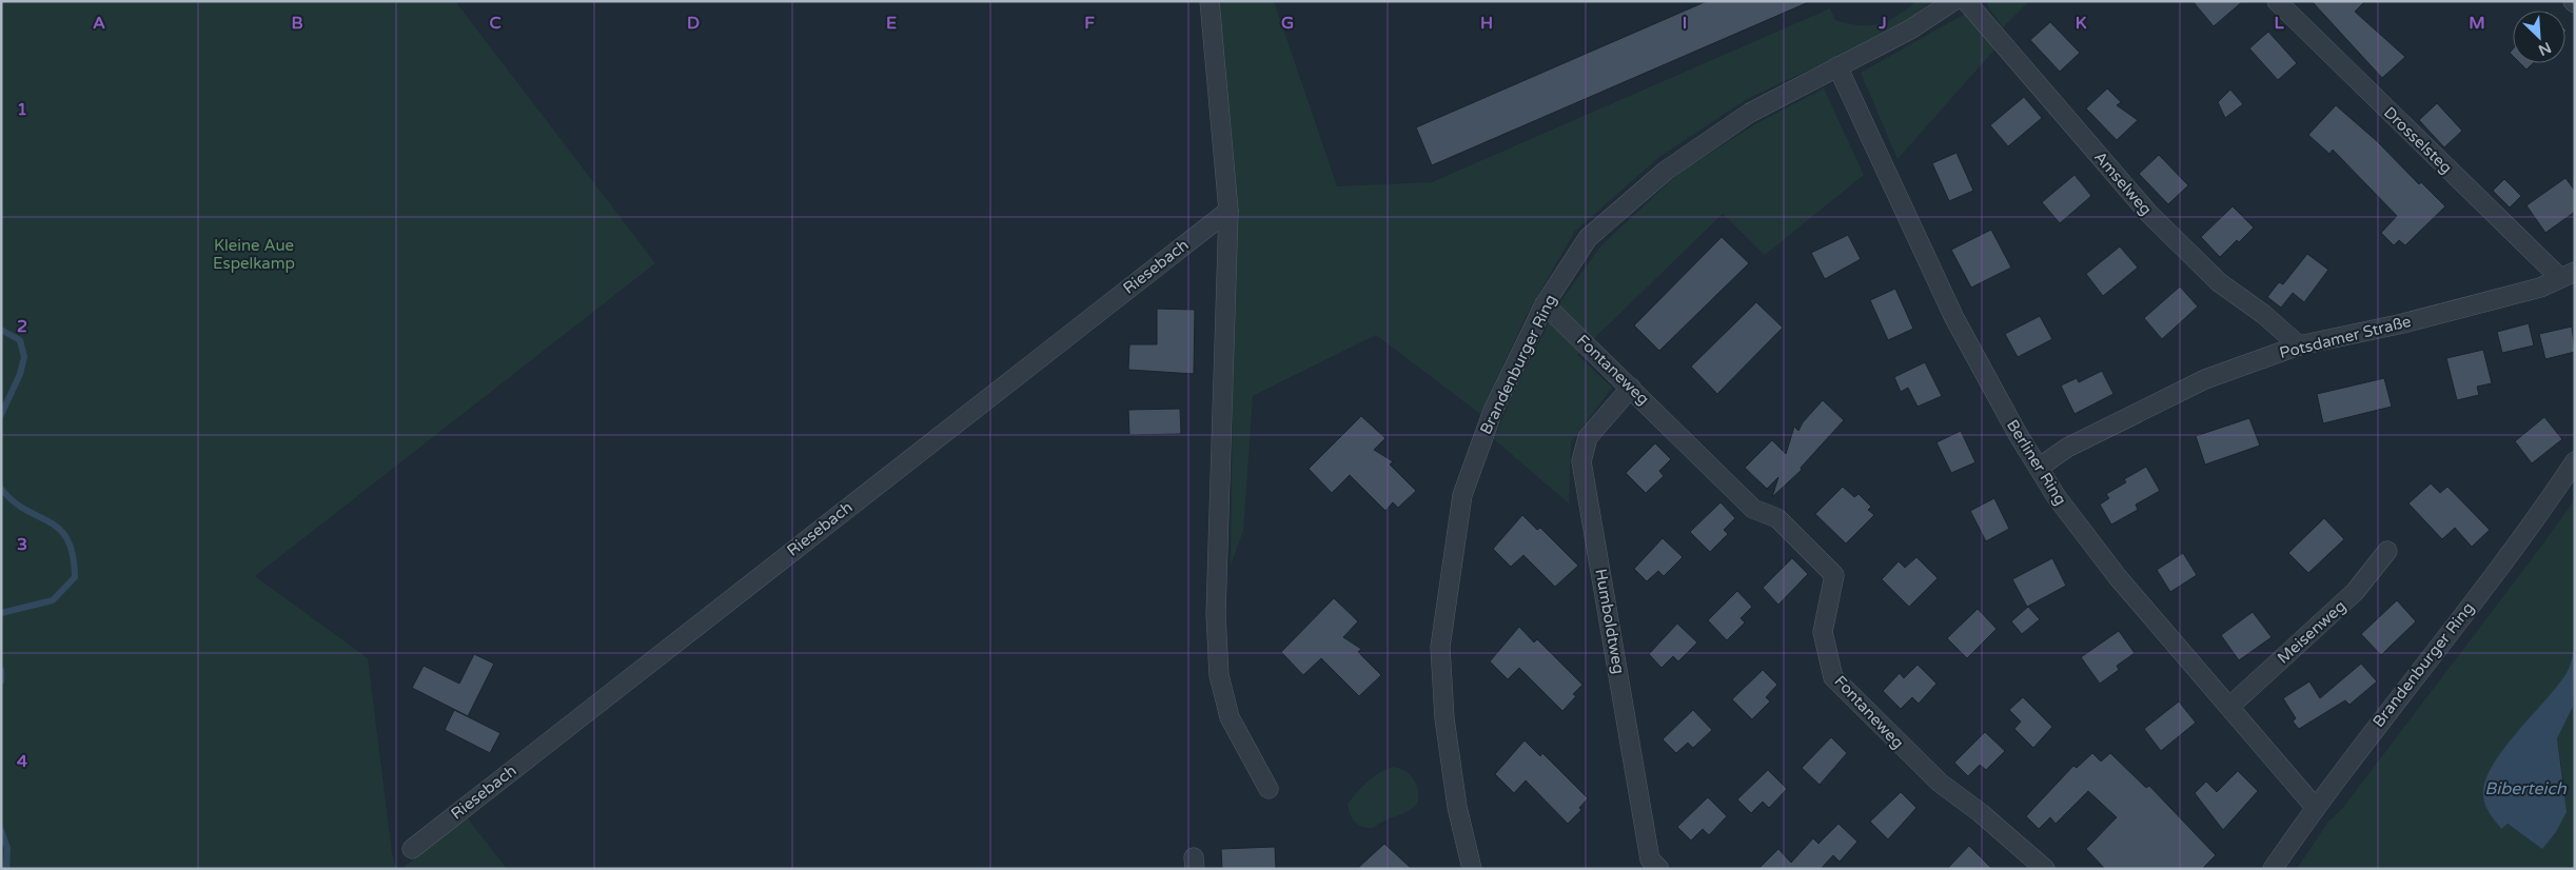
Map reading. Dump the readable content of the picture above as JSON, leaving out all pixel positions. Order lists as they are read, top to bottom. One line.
{"streets":{"street":["Drosselsteg","Amselweg","Riesebach","Potsdamer Straße","Brandenburger Ring","Fontaneweg","Berliner Ring","Humboldtweg","Meisenweg"]},"crossings":[["Drosselsteg","Potsdamer Straße"],["Amselweg","Potsdamer Straße"],["Potsdamer Straße","Berliner Ring"],["Brandenburger Ring","Fontaneweg"],["Brandenburger Ring","Berliner Ring"],["Fontaneweg","Humboldtweg"],["Berliner Ring","Meisenweg"]],"water":["Biberteich"],"parks":["Kleine Aue Espelkamp"],"north":"bottom right","grid":{"columns":["A","B","C","D","E","F","G","H","I","J","K","L","M"],"rows":["1","2","3","4"]}}
